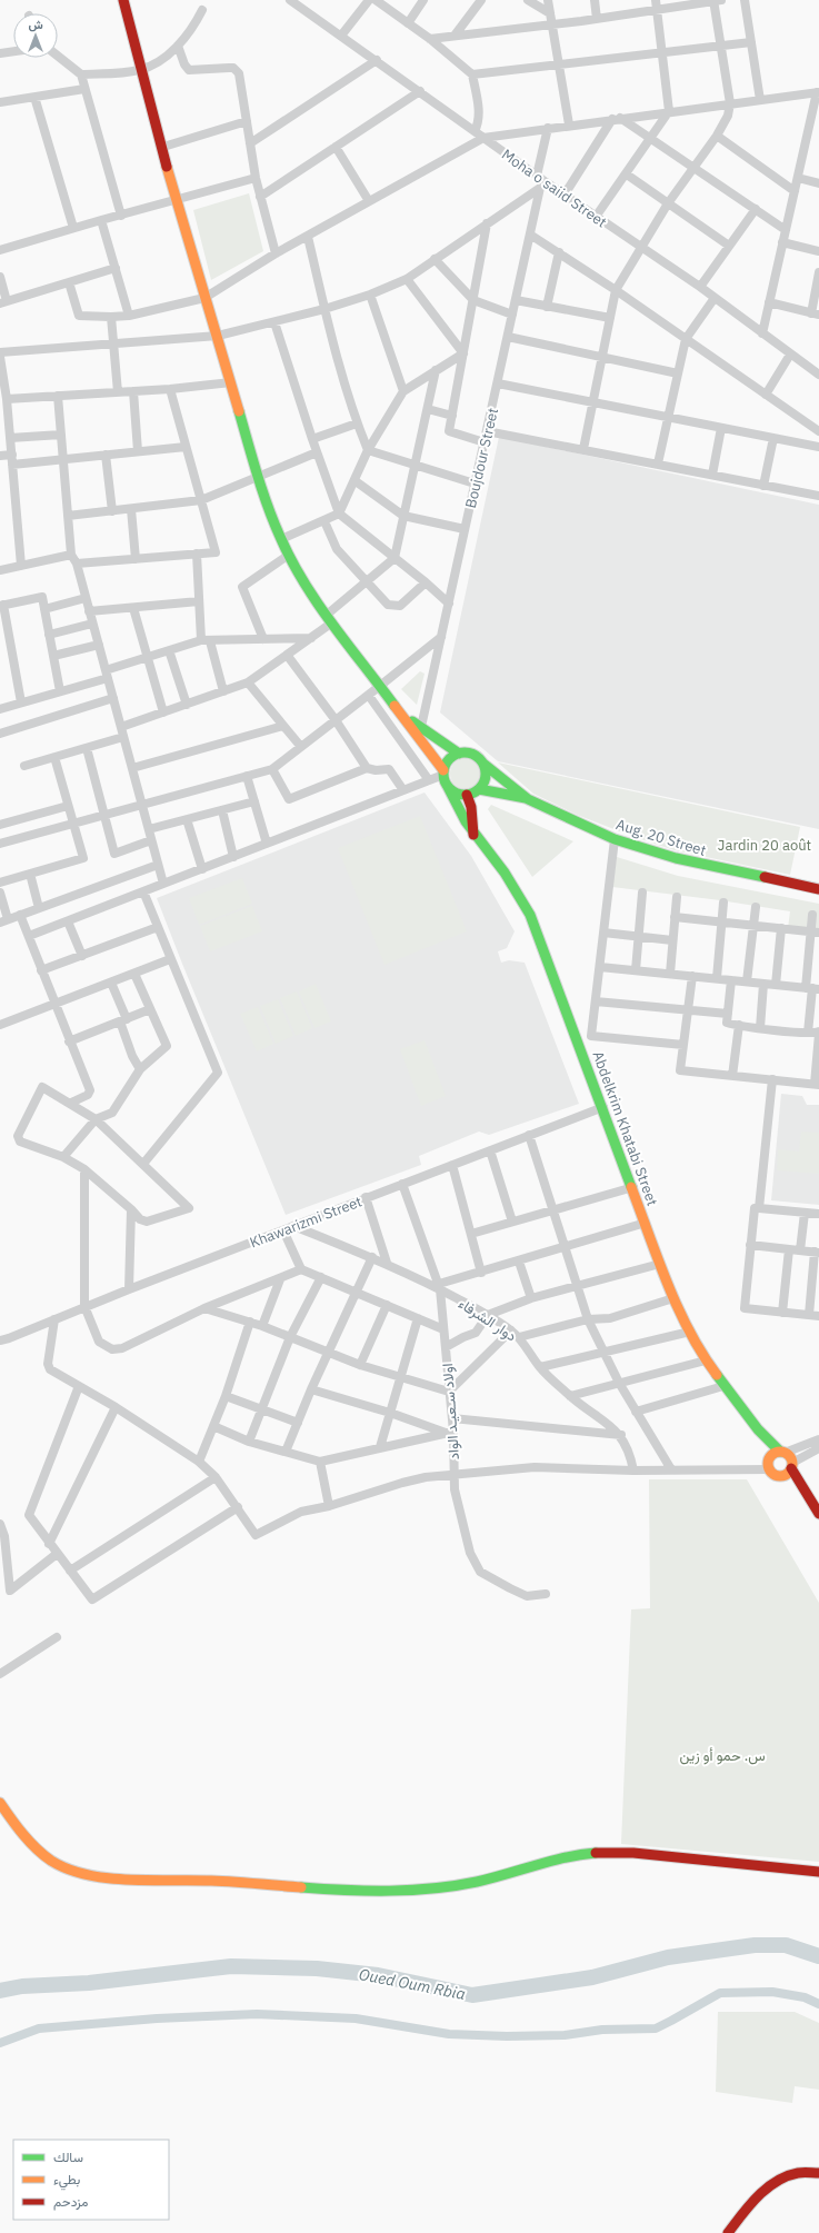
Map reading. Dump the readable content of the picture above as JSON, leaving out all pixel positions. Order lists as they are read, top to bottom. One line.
{"streets":{"main road":["Aug. 20 Street","Abdelkrim Khatabi Street"],"street":["Moha o saiid Street","Boujdour Street","Khawarizmi Street","دوار الشرفاء","اولاد سـعيـد الواد"]},"crossings":[["Moha o saiid Street","Boujdour Street"],["Abdelkrim Khatabi Street","Khawarizmi Street"],["Khawarizmi Street","دوار الشرفاء"],["Khawarizmi Street","اولاد سـعيـد الواد"],["دوار الشرفاء","اولاد سـعيـد الواد"]],"water":["Oued Oum Rbia"],"parks":["Jardin 20 août","س. حمو أو زين"],"legend":["سالك","بطيء","مزدحم"],"north":"top"}
